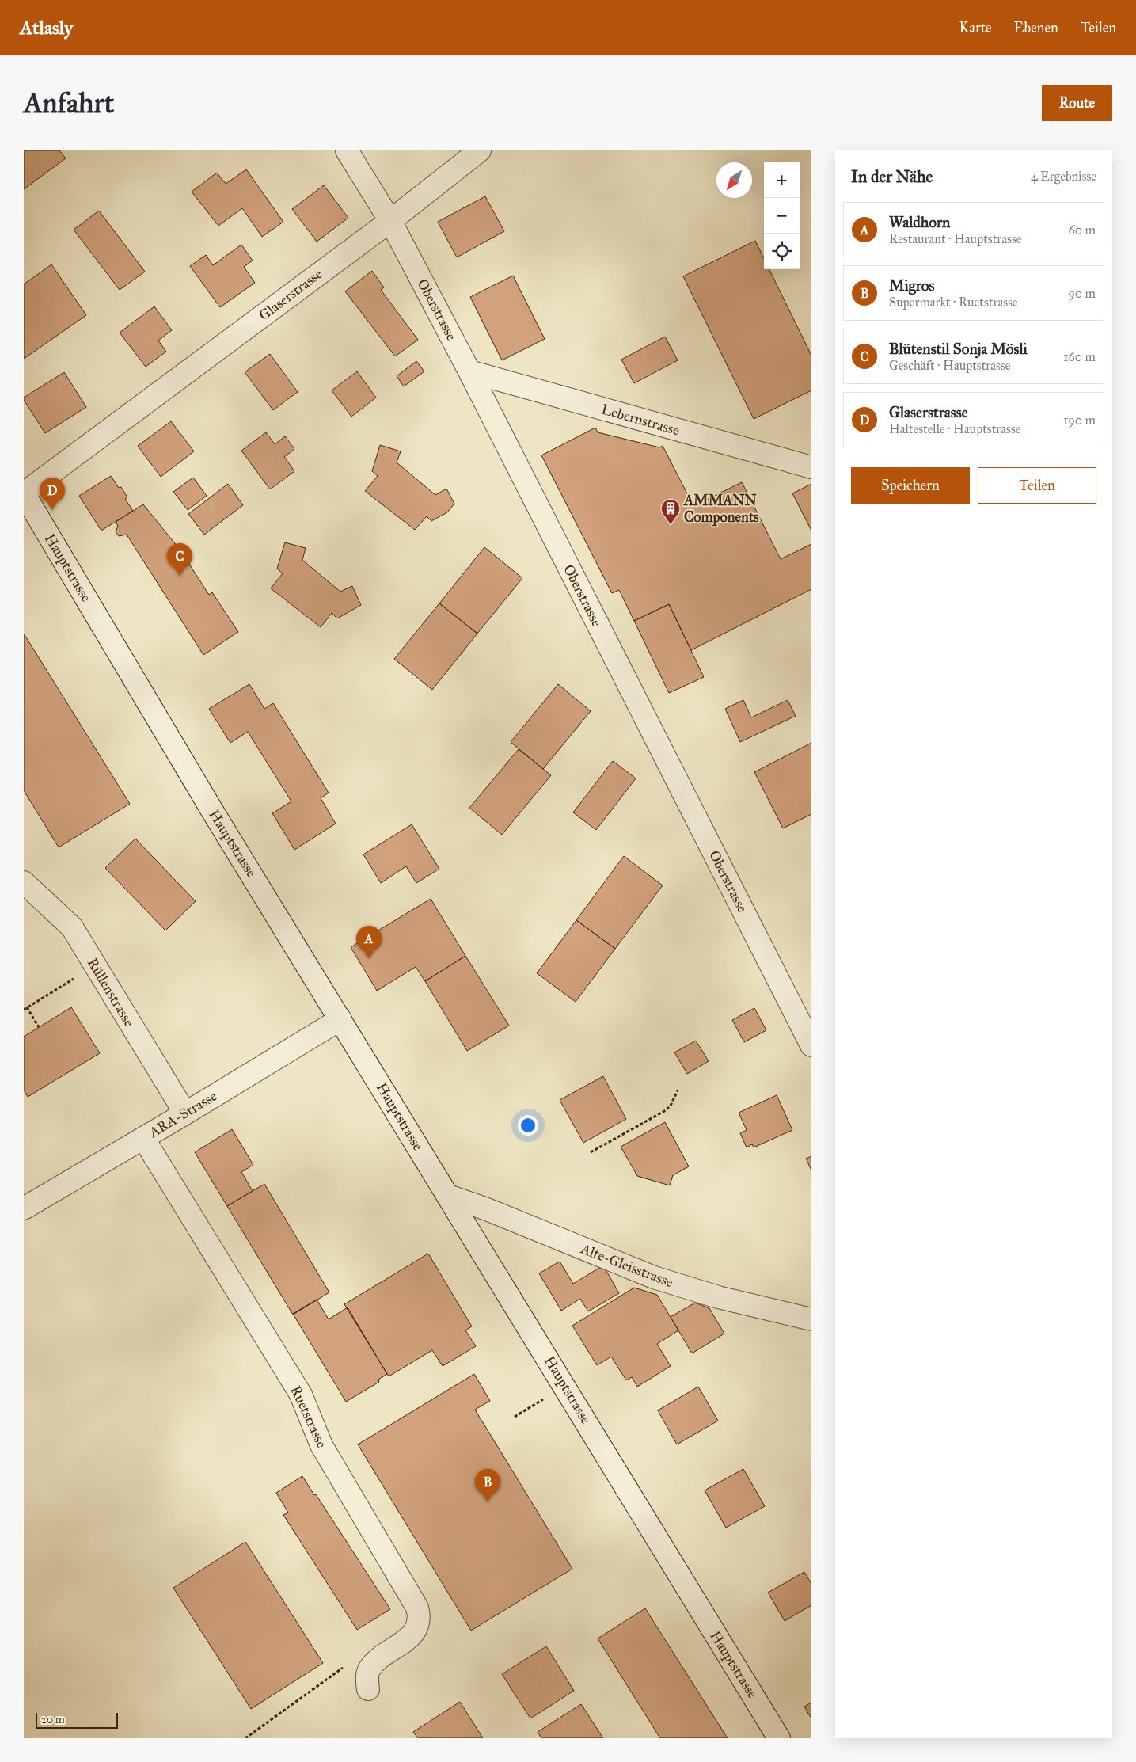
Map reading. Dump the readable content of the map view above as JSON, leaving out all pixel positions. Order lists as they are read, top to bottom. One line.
{"streets":{"street":["Glaserstrasse","Oberstrasse","Lebernstrasse","Hauptstrasse","Rüllenstrasse","ARA-Strasse","Alte-Gleisstrasse","Ruetstrasse"]},"crossings":[["Glaserstrasse","Oberstrasse"],["Glaserstrasse","Hauptstrasse"],["Oberstrasse","Lebernstrasse"],["Hauptstrasse","ARA-Strasse"],["Hauptstrasse","Alte-Gleisstrasse"],["Rüllenstrasse","ARA-Strasse"],["ARA-Strasse","Ruetstrasse"]],"places":{"building":["AMMANN Components"]},"scale_bar":"20 m","north":"bottom left","page":{"header":"Atlasly","nav":["Karte","Ebenen","Teilen"],"buttons":["Route",["Speichern","Teilen"]],"title":"Anfahrt","heading":["In der Nähe","4 Ergebnisse"],"map_buttons":["+","−"],"list":[{"mark":"A","name":"Waldhorn","note":"Restaurant · Hauptstrasse","value":"60 m"},{"mark":"B","name":"Migros","note":"Supermarkt · Ruetstrasse","value":"90 m"},{"mark":"C","name":"Blütenstil Sonja Mösli","note":"Geschäft · Hauptstrasse","value":"160 m"},{"mark":"D","name":"Glaserstrasse","note":"Haltestelle · Hauptstrasse","value":"190 m"}],"pins":["D","C","A","B"],"scale":"20 m"}}
